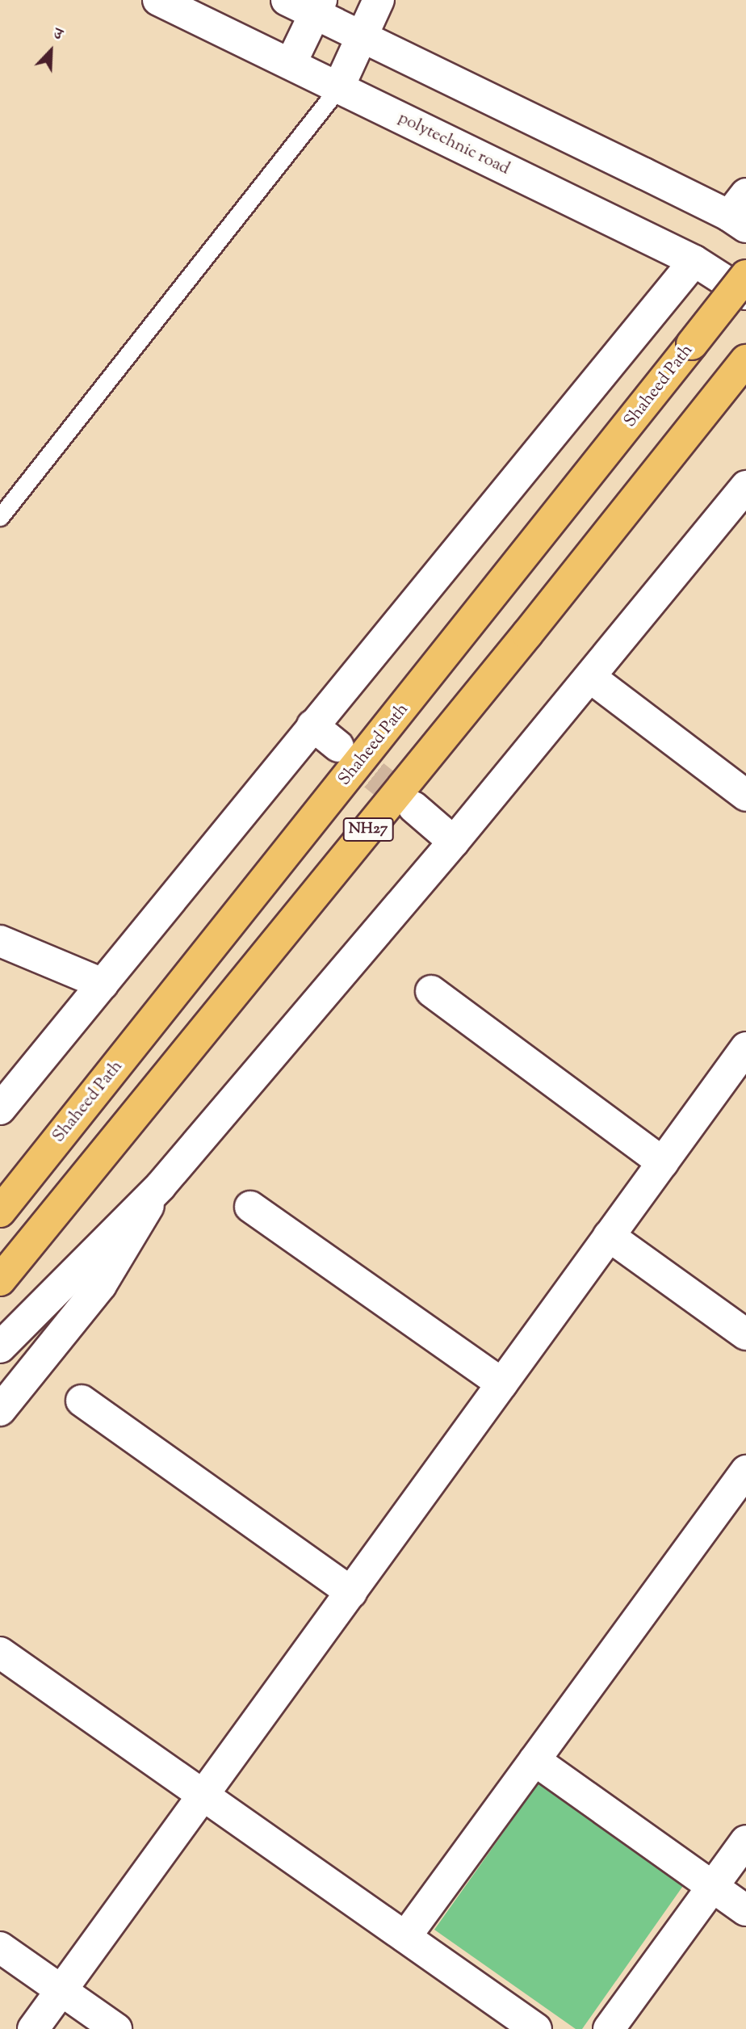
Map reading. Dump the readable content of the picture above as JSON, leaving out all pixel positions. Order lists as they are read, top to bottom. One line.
{"streets":{"highway":["Shaheed Path","NH27"],"street":["polytechnic road"]},"north":"top right"}
